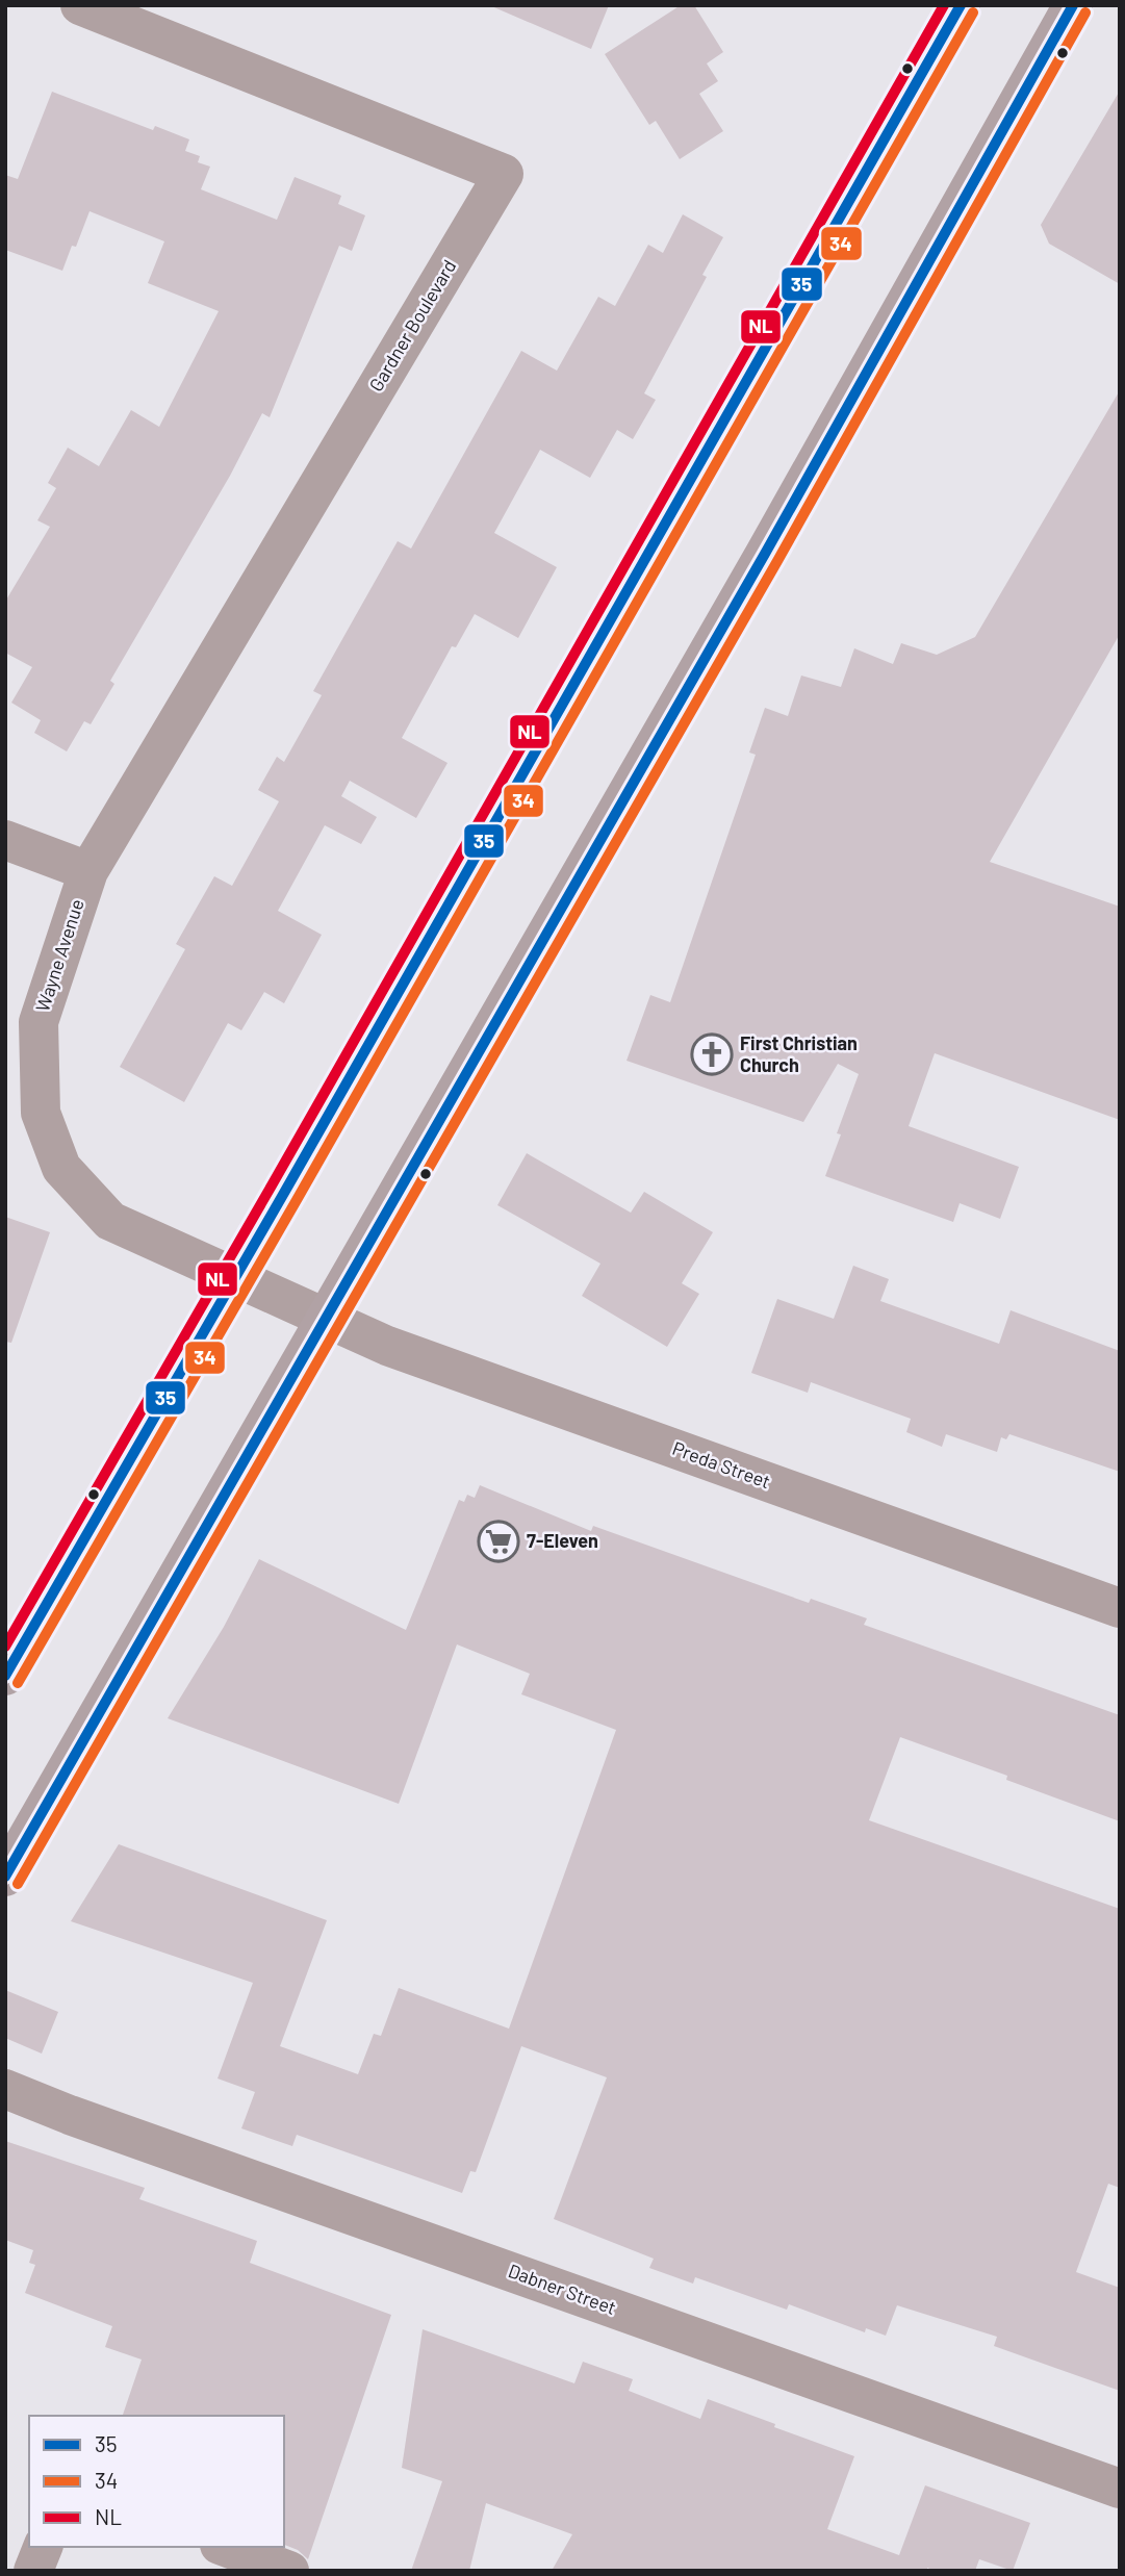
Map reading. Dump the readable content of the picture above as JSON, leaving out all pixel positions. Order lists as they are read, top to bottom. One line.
{"streets":{"street":["Gardner Boulevard","Wayne Avenue","Preda Street","Dabner Street"]},"crossings":[["Gardner Boulevard","Wayne Avenue"],["Wayne Avenue","Preda Street"]],"places":{"church":["First Christian Church"],"supermarket":["7-Eleven"]},"lines":["transit line 35","transit line NL","transit line 34"],"legend":["35","34","NL"]}
